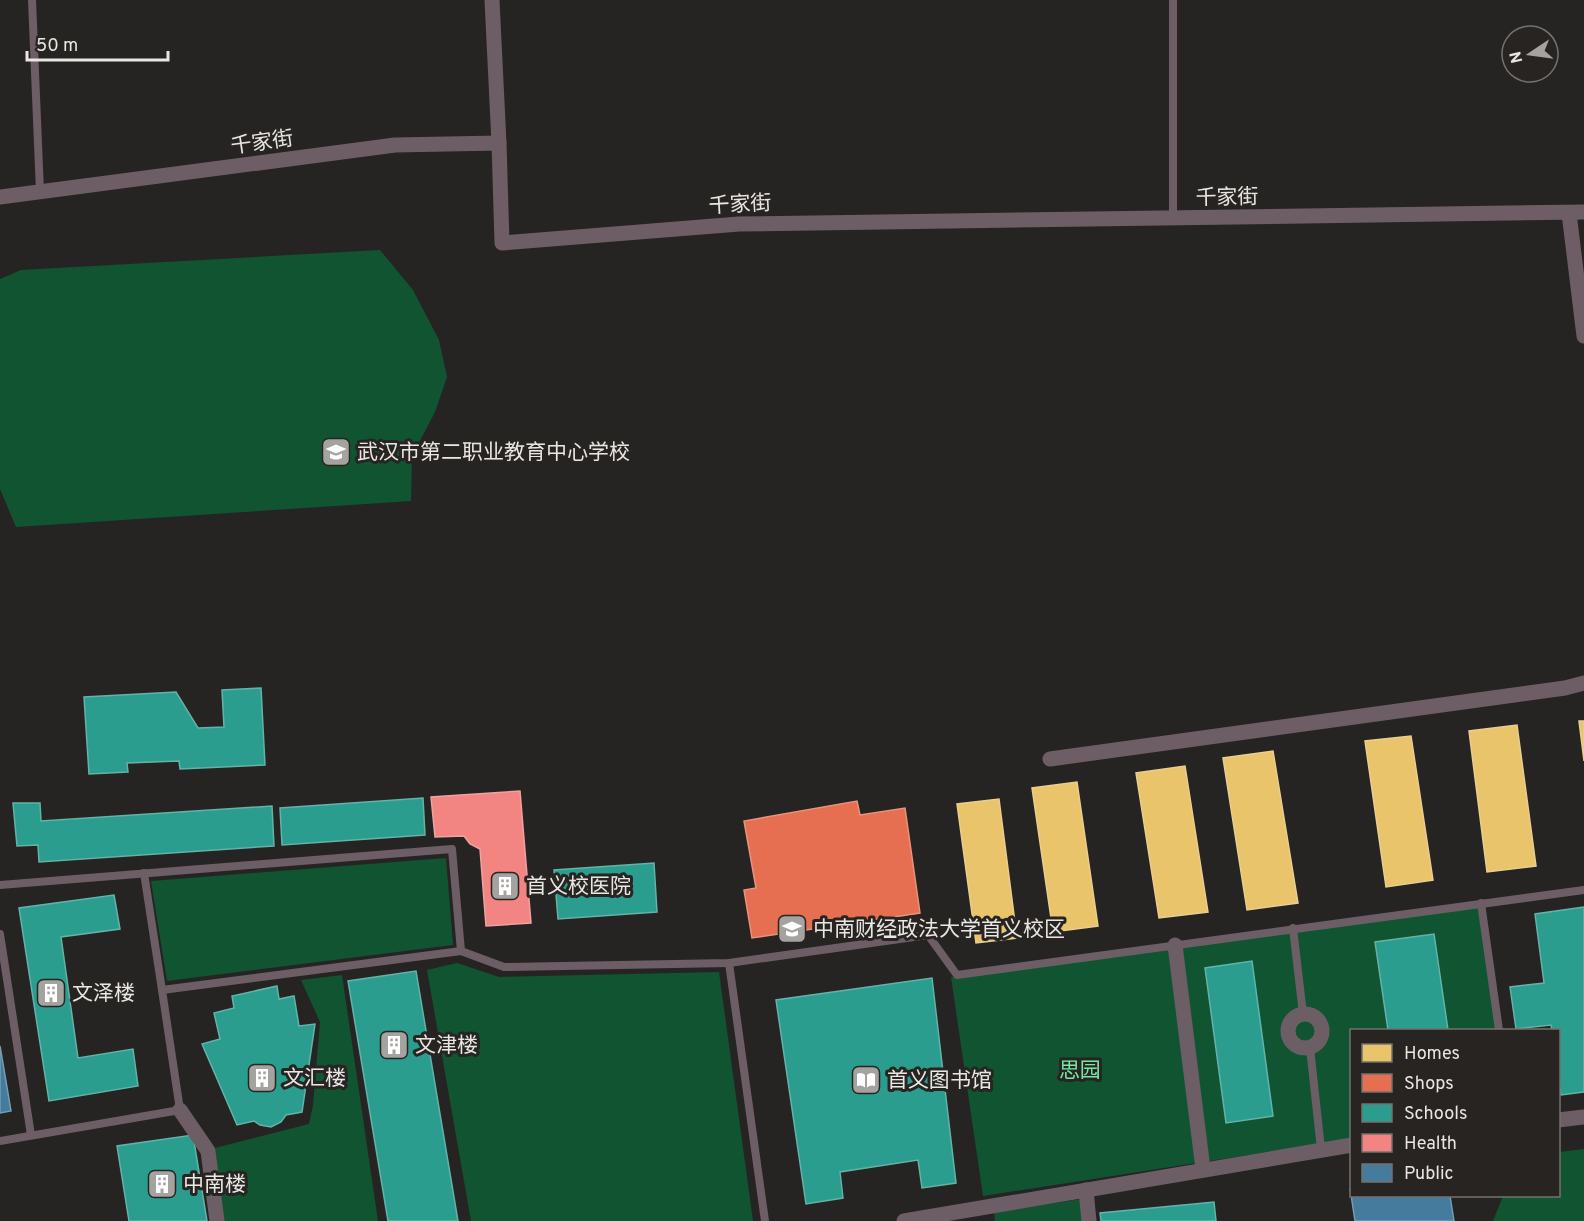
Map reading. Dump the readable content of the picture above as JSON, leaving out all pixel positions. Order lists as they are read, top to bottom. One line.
{"streets":{"street":["千家街"]},"parks":["思园"],"places":{"school or university":["武汉市第二职业教育中心学校","中南财经政法大学首义校区"],"building":["首义校医院","文泽楼","文津楼","文汇楼","中南楼"],"library":["首义图书馆"]},"legend":["Homes","Shops","Schools","Health","Public"],"scale_bar":"50 m","north":"left"}
